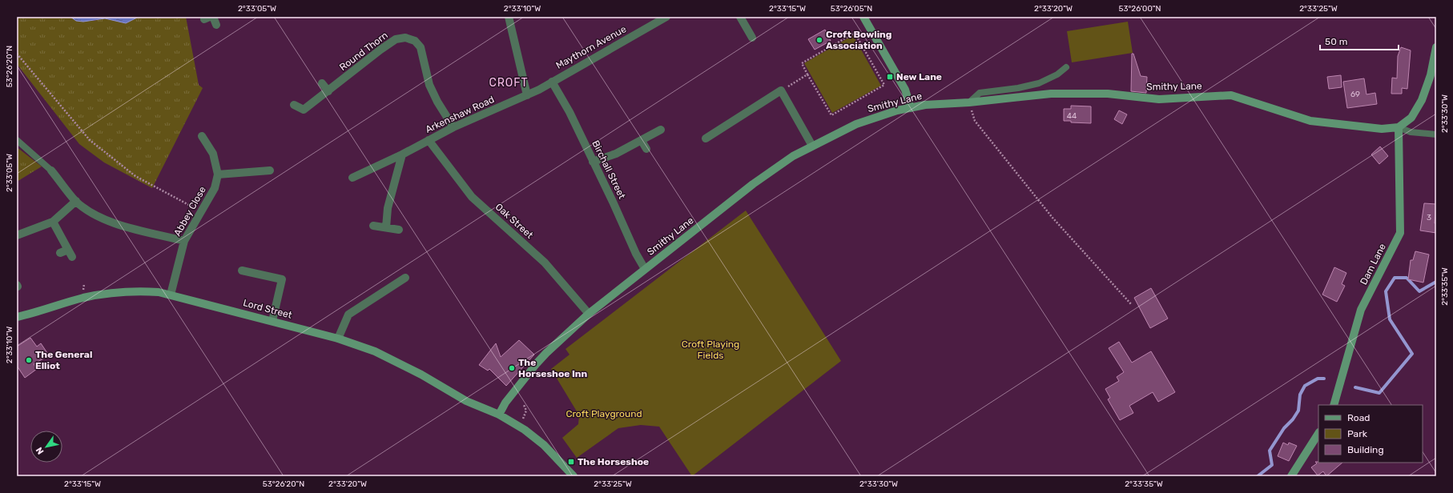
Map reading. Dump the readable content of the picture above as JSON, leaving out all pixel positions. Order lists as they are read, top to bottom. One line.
{"streets":{"street":["Maythorn Avenue","Round Thorn","Smithy Lane","Arkenshaw Road","Birchall Street","Abbey Close","Oak Street","Dam Lane","Lord Street"]},"crossings":[["Maythorn Avenue","Arkenshaw Road"],["Maythorn Avenue","Birchall Street"],["Round Thorn","Arkenshaw Road"],["Smithy Lane","Birchall Street"],["Smithy Lane","Oak Street"],["Smithy Lane","Dam Lane"],["Smithy Lane","Lord Street"],["Arkenshaw Road","Oak Street"],["Abbey Close","Lord Street"]],"districts":["CROFT"],"parks":["Croft Playing Fields","Croft Playground"],"places":{"other":["Croft Bowling Association","The General Elliot","The Horseshoe Inn"],"transit":["New Lane","The Horseshoe"]},"house_numbers":["69","44","3"],"legend":["Road","Park","Building"],"scale_bar":"50 m","north":"bottom left","coordinates":["2°33'05\"W","2°33'10\"W","2°33'15\"W","53°26'05\"N","2°33'20\"W","53°26'00\"N","2°33'25\"W","53°26'20\"N","2°33'30\"W","2°33'35\"W"]}
